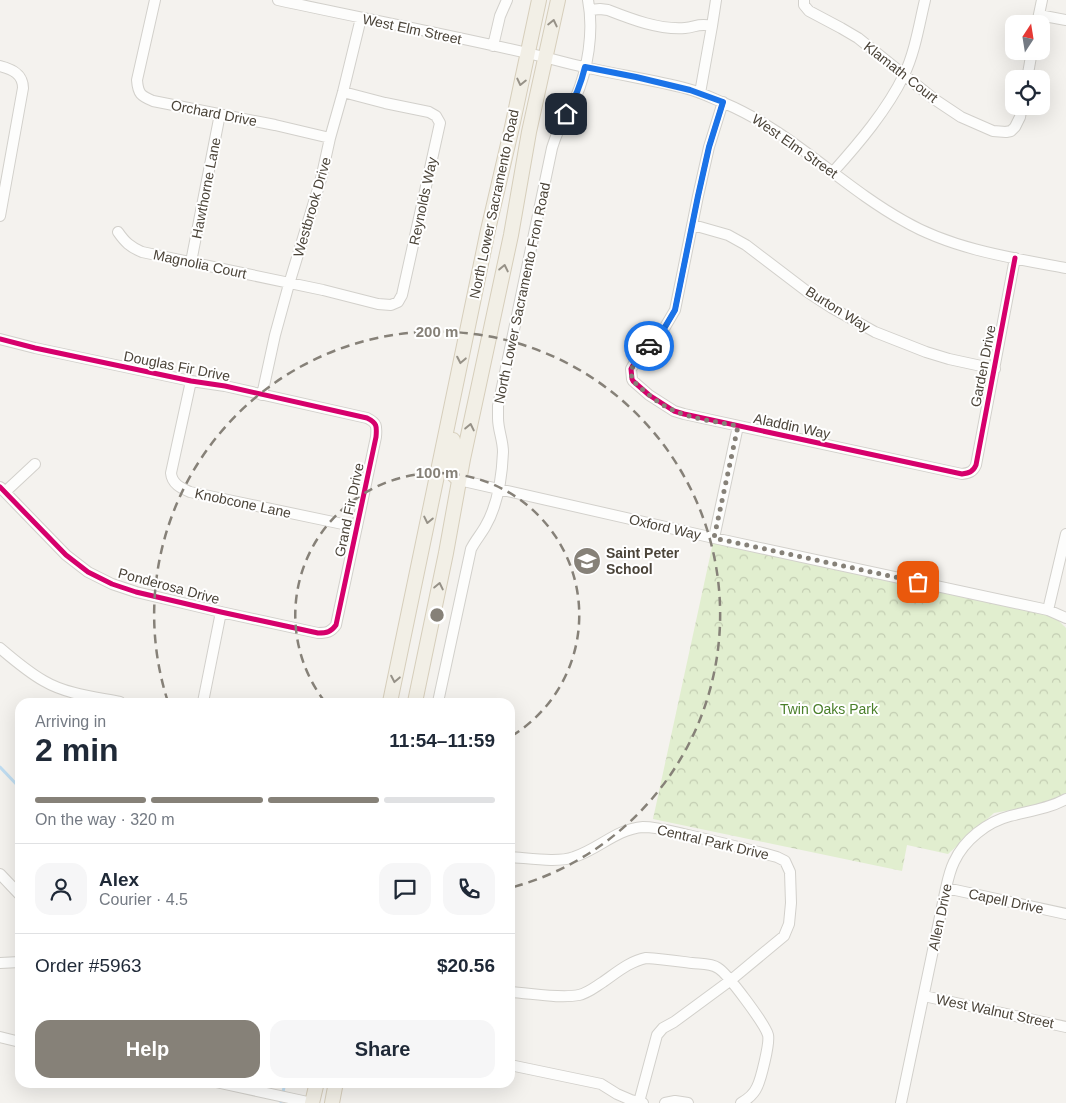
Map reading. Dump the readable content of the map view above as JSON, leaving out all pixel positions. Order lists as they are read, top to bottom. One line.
{"streets":{"main road":["North Lower Sacramento Road"],"street":["West Elm Street","Klamath Court","Orchard Drive","Hawthorne Lane","Reynolds Way","Westbrook Drive","Magnolia Court","North Lower Sacramento Fron Road","Burton Way","Douglas Fir Drive","Garden Drive","Aladdin Way","Knobcone Lane","Grand Fir Drive","Oxford Way","Ponderosa Drive","Central Park Drive","Capell Drive","Allen Drive","West Walnut Street"]},"crossings":[["West Elm Street","North Lower Sacramento Road"],["West Elm Street","Westbrook Drive"],["West Elm Street","North Lower Sacramento Fron Road"],["West Elm Street","Garden Drive"],["Orchard Drive","Hawthorne Lane"],["Orchard Drive","Westbrook Drive"],["Hawthorne Lane","Magnolia Court"],["Reynolds Way","Westbrook Drive"],["Reynolds Way","Magnolia Court"],["North Lower Sacramento Road","Oxford Way"],["Westbrook Drive","Magnolia Court"],["Westbrook Drive","Douglas Fir Drive"],["North Lower Sacramento Fron Road","Oxford Way"],["Burton Way","Garden Drive"],["Burton Way","Aladdin Way"],["Douglas Fir Drive","Knobcone Lane"],["Douglas Fir Drive","Grand Fir Drive"],["Garden Drive","Aladdin Way"],["Knobcone Lane","Grand Fir Drive"],["Grand Fir Drive","Ponderosa Drive"],["Capell Drive","Allen Drive"],["Allen Drive","West Walnut Street"]],"parks":["Twin Oaks Park"],"places":{"school or university":["Saint Peter School"]},"north":"top","page":{"heading":["2 min","Arriving in","11:54–11:59"],"panel":["Alex","Courier · 4.5","Order #5963","$20.56"],"bar":"On the way · 320 m","buttons":["Help","Share"]},"rings":["200 m","100 m"]}
